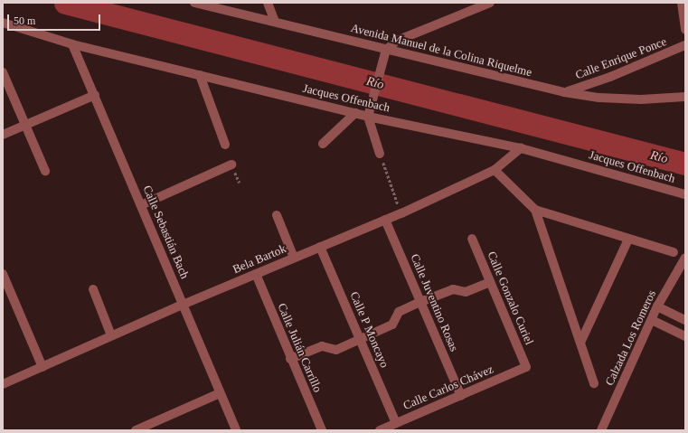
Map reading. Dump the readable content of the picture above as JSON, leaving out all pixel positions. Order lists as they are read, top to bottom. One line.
{"streets":{"street":["Avenida Manuel de la Colina Riquelme","Calle Enrique Ponce","Jacques Offenbach","Calle Sebastián Bach","Bela Bartok","Calle Gonzalo Curiel","Calle Juventino Rosas","Calle P Moncayo","Calzada Los Romeros","Calle Julián Carrillo","Calle Carlos Chávez"]},"crossings":[["Avenida Manuel de la Colina Riquelme","Calle Enrique Ponce"],["Jacques Offenbach","Calle Sebastián Bach"],["Jacques Offenbach","Bela Bartok"],["Calle Sebastián Bach","Bela Bartok"],["Bela Bartok","Calle Juventino Rosas"],["Bela Bartok","Calle P Moncayo"],["Bela Bartok","Calle Julián Carrillo"],["Calle Gonzalo Curiel","Calle Carlos Chávez"],["Calle Juventino Rosas","Calle Carlos Chávez"],["Calle P Moncayo","Calle Carlos Chávez"]],"water":["Río"],"scale_bar":"50 m"}
